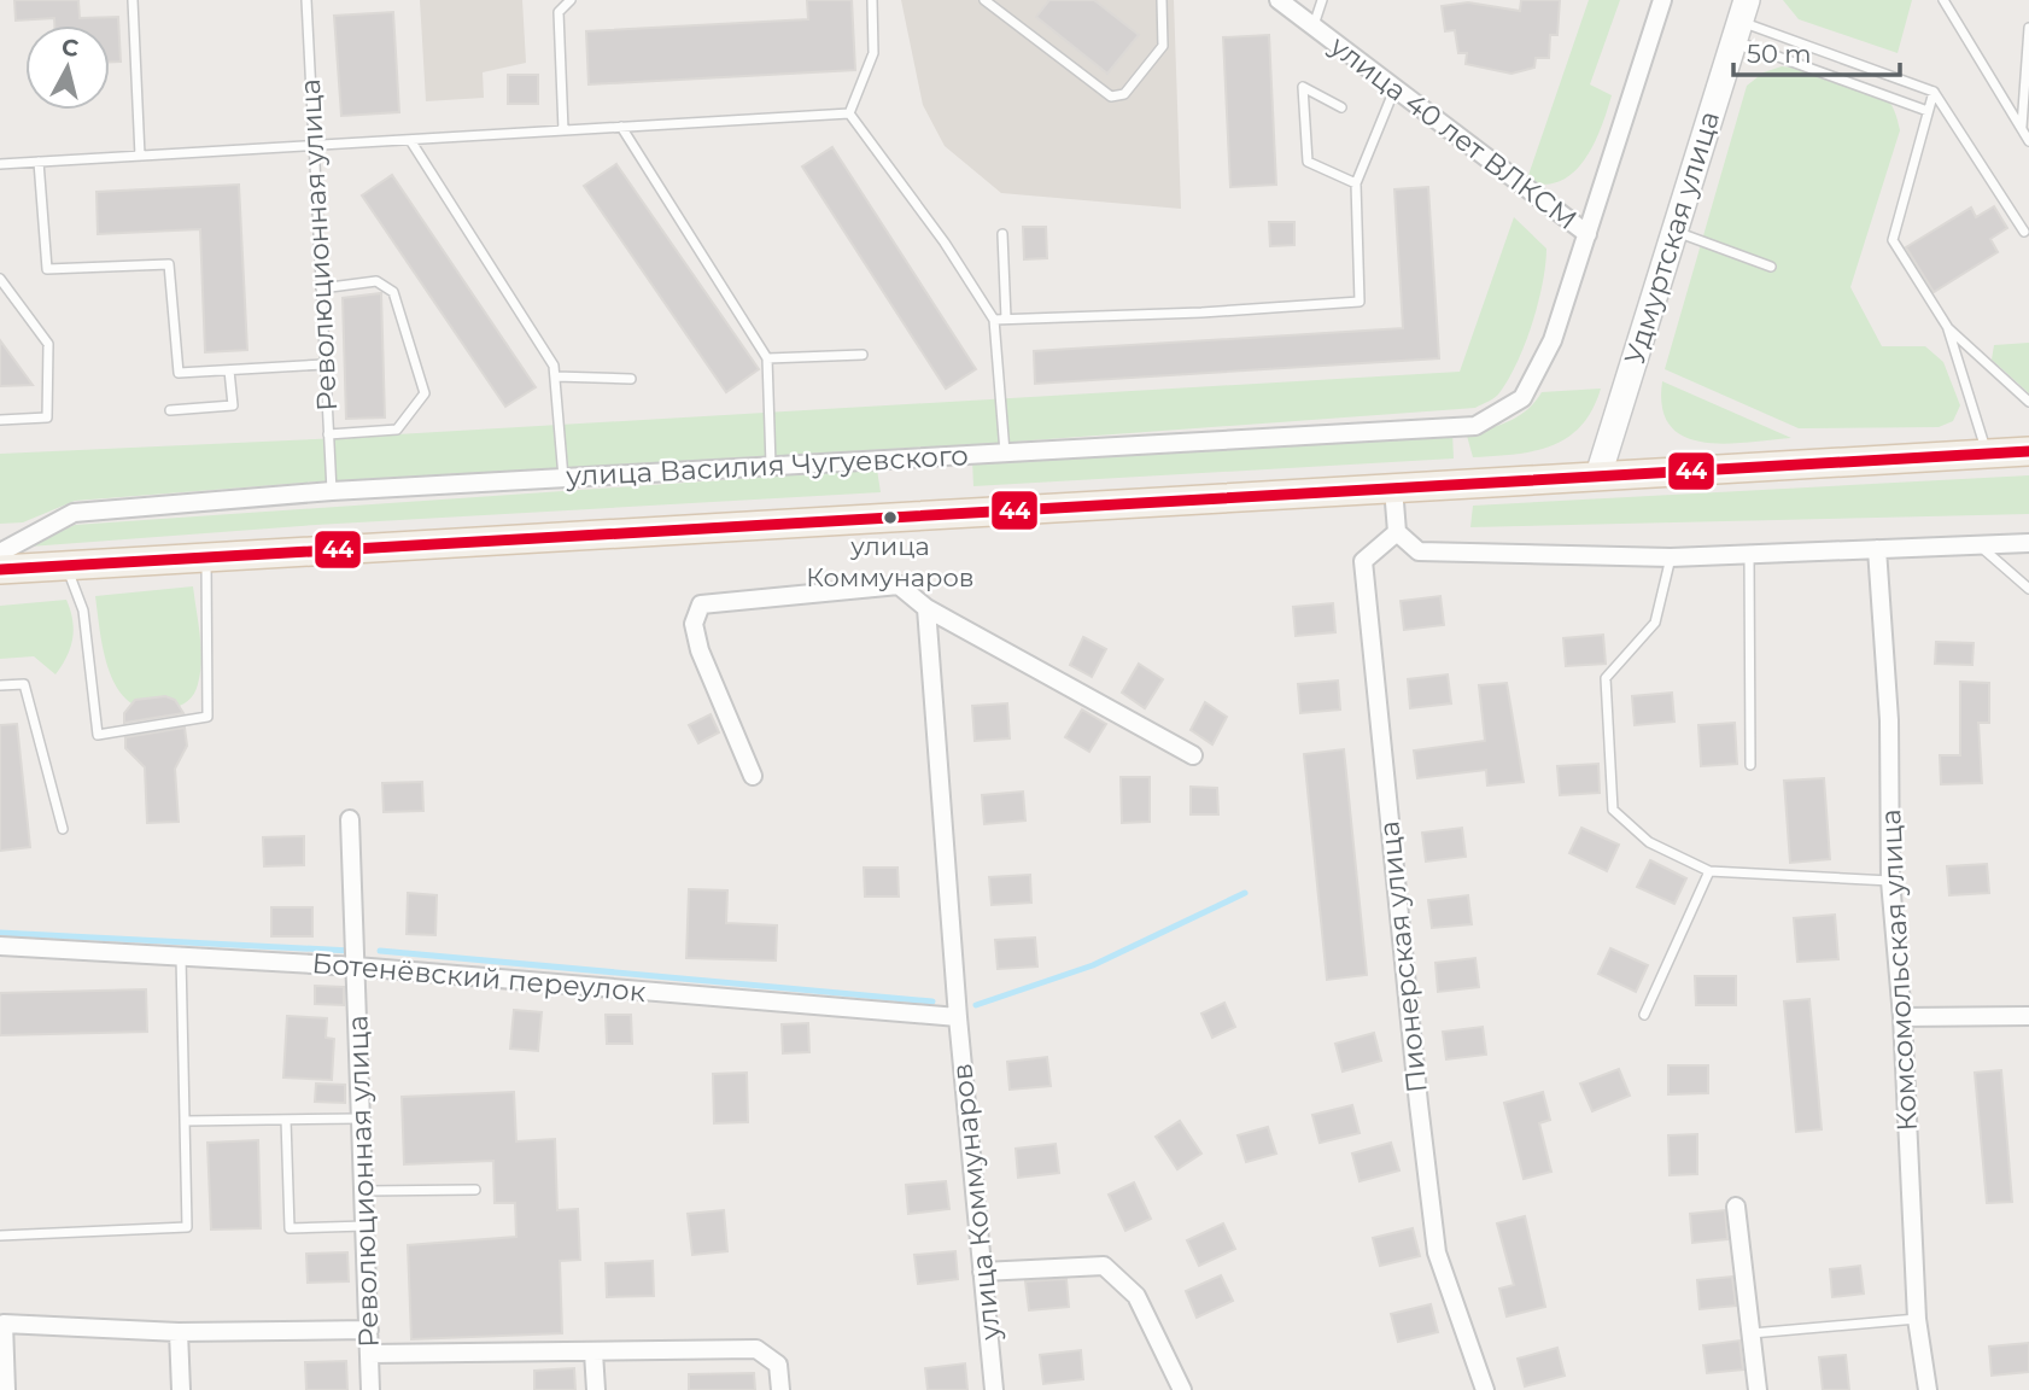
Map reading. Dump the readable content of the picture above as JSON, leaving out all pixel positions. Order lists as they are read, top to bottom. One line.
{"streets":{"main road":["Удмуртская улица","улица Василия Чугуевского"],"street":["улица 40 лет ВЛКСМ","Революционная улица","Пионерская улица","Комсомольская улица","Ботенёвский переулок","улица Коммунаров"]},"crossings":[["улица 40 лет ВЛКСМ","улица Василия Чугуевского"],["Удмуртская улица","улица Василия Чугуевского"],["Революционная улица","улица Василия Чугуевского"],["Революционная улица","Ботенёвский переулок"],["Ботенёвский переулок","улица Коммунаров"]],"places":["улица Коммунаров"],"lines":["transit line 44"],"scale_bar":"50 m","north":"top"}
